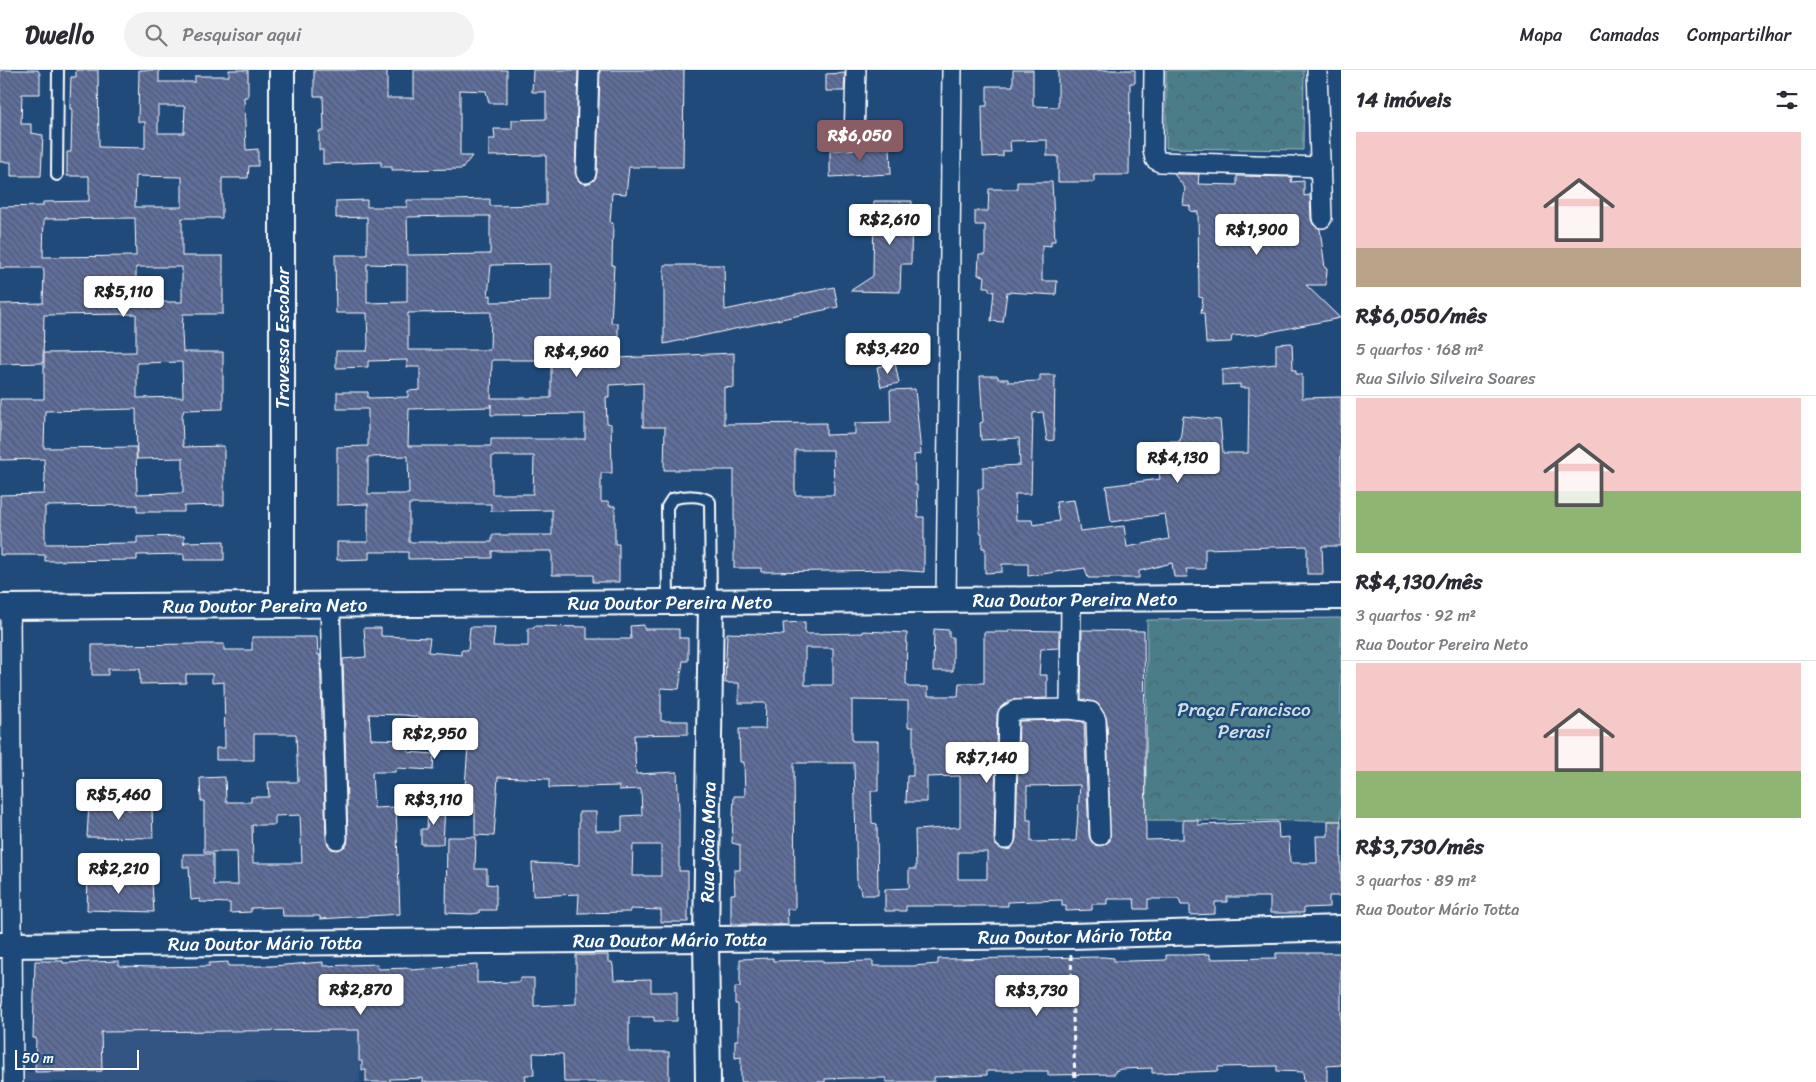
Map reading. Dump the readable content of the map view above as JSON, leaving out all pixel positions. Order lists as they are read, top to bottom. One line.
{"streets":{"street":["Travessa Escobar","Rua Doutor Pereira Neto","Rua João Mora","Rua Doutor Mário Totta"]},"crossings":[["Travessa Escobar","Rua Doutor Pereira Neto"],["Rua Doutor Pereira Neto","Rua João Mora"],["Rua João Mora","Rua Doutor Mário Totta"]],"parks":["Praça Francisco Perasi"],"scale_bar":"50 m","page":{"header":"Dwello","search":"Pesquisar aqui","nav":["Mapa","Camadas","Compartilhar"],"heading":"14 imóveis","price":["R$6,050","R$2,610","R$1,900","R$5,110","R$3,420","R$4,960","R$4,130","R$2,950","R$7,140","R$5,460","R$3,110","R$2,210","R$2,870","R$3,730"],"list":[{"name":"R$6,050/mês","note":"5 quartos · 168 m² · Rua Silvio Silveira Soares"},{"name":"R$4,130/mês","note":"3 quartos · 92 m² · Rua Doutor Pereira Neto"},{"name":"R$3,730/mês","note":"3 quartos · 89 m² · Rua Doutor Mário Totta"}],"scale":"50 m"}}
